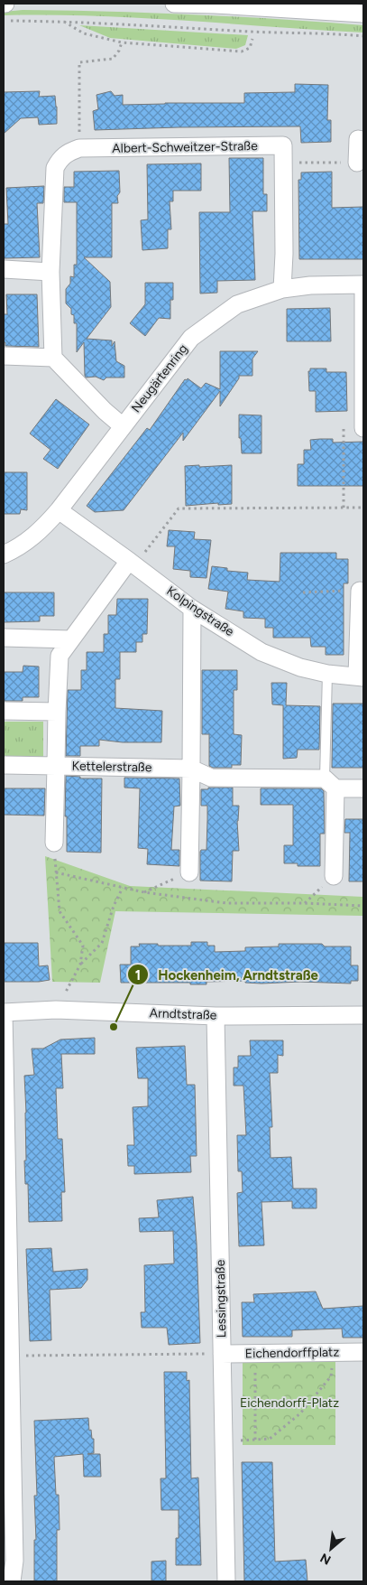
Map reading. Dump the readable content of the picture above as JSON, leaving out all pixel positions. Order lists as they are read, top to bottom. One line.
{"streets":{"street":["Albert-Schweitzer-Straße","Neugärtenring","Kolpingstraße","Kettelerstraße","Arndtstraße","Lessingstraße","Eichendorffplatz"]},"crossings":[["Albert-Schweitzer-Straße","Neugärtenring"],["Neugärtenring","Kolpingstraße"],["Arndtstraße","Lessingstraße"],["Lessingstraße","Eichendorffplatz"]],"parks":["Eichendorff-Platz"],"places":["Hockenheim, Arndtstraße"],"north":"bottom left"}
